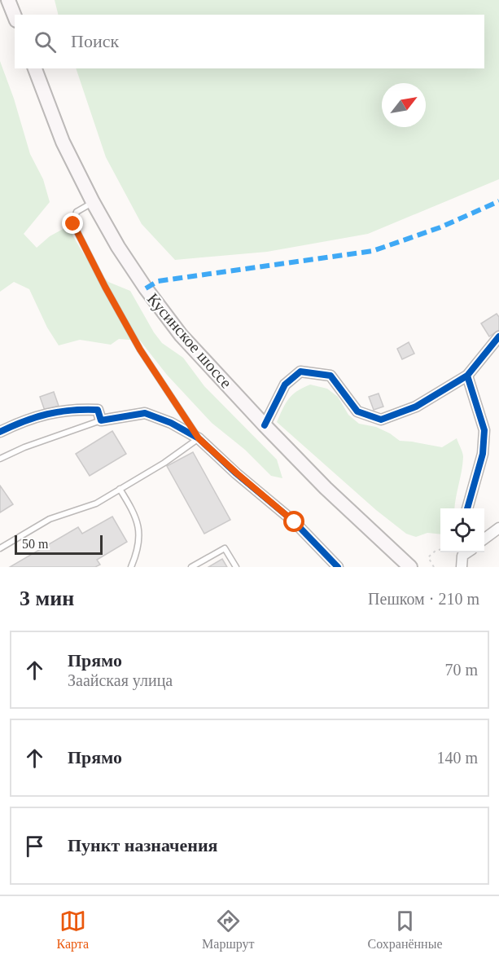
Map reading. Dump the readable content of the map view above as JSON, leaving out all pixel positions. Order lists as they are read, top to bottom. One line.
{"streets":{"main road":["Кусинское шоссе"]},"scale_bar":"50 m","north":"top right","page":{"search":"Поиск","scale":"50 m","heading":["3 мин","Пешком · 210 m"],"list":[["Прямо","Заайская улица","70 m"],["Прямо","140 m"],"Пункт назначения"],"nav":["Карта","Маршрут","Сохранённые"]}}
